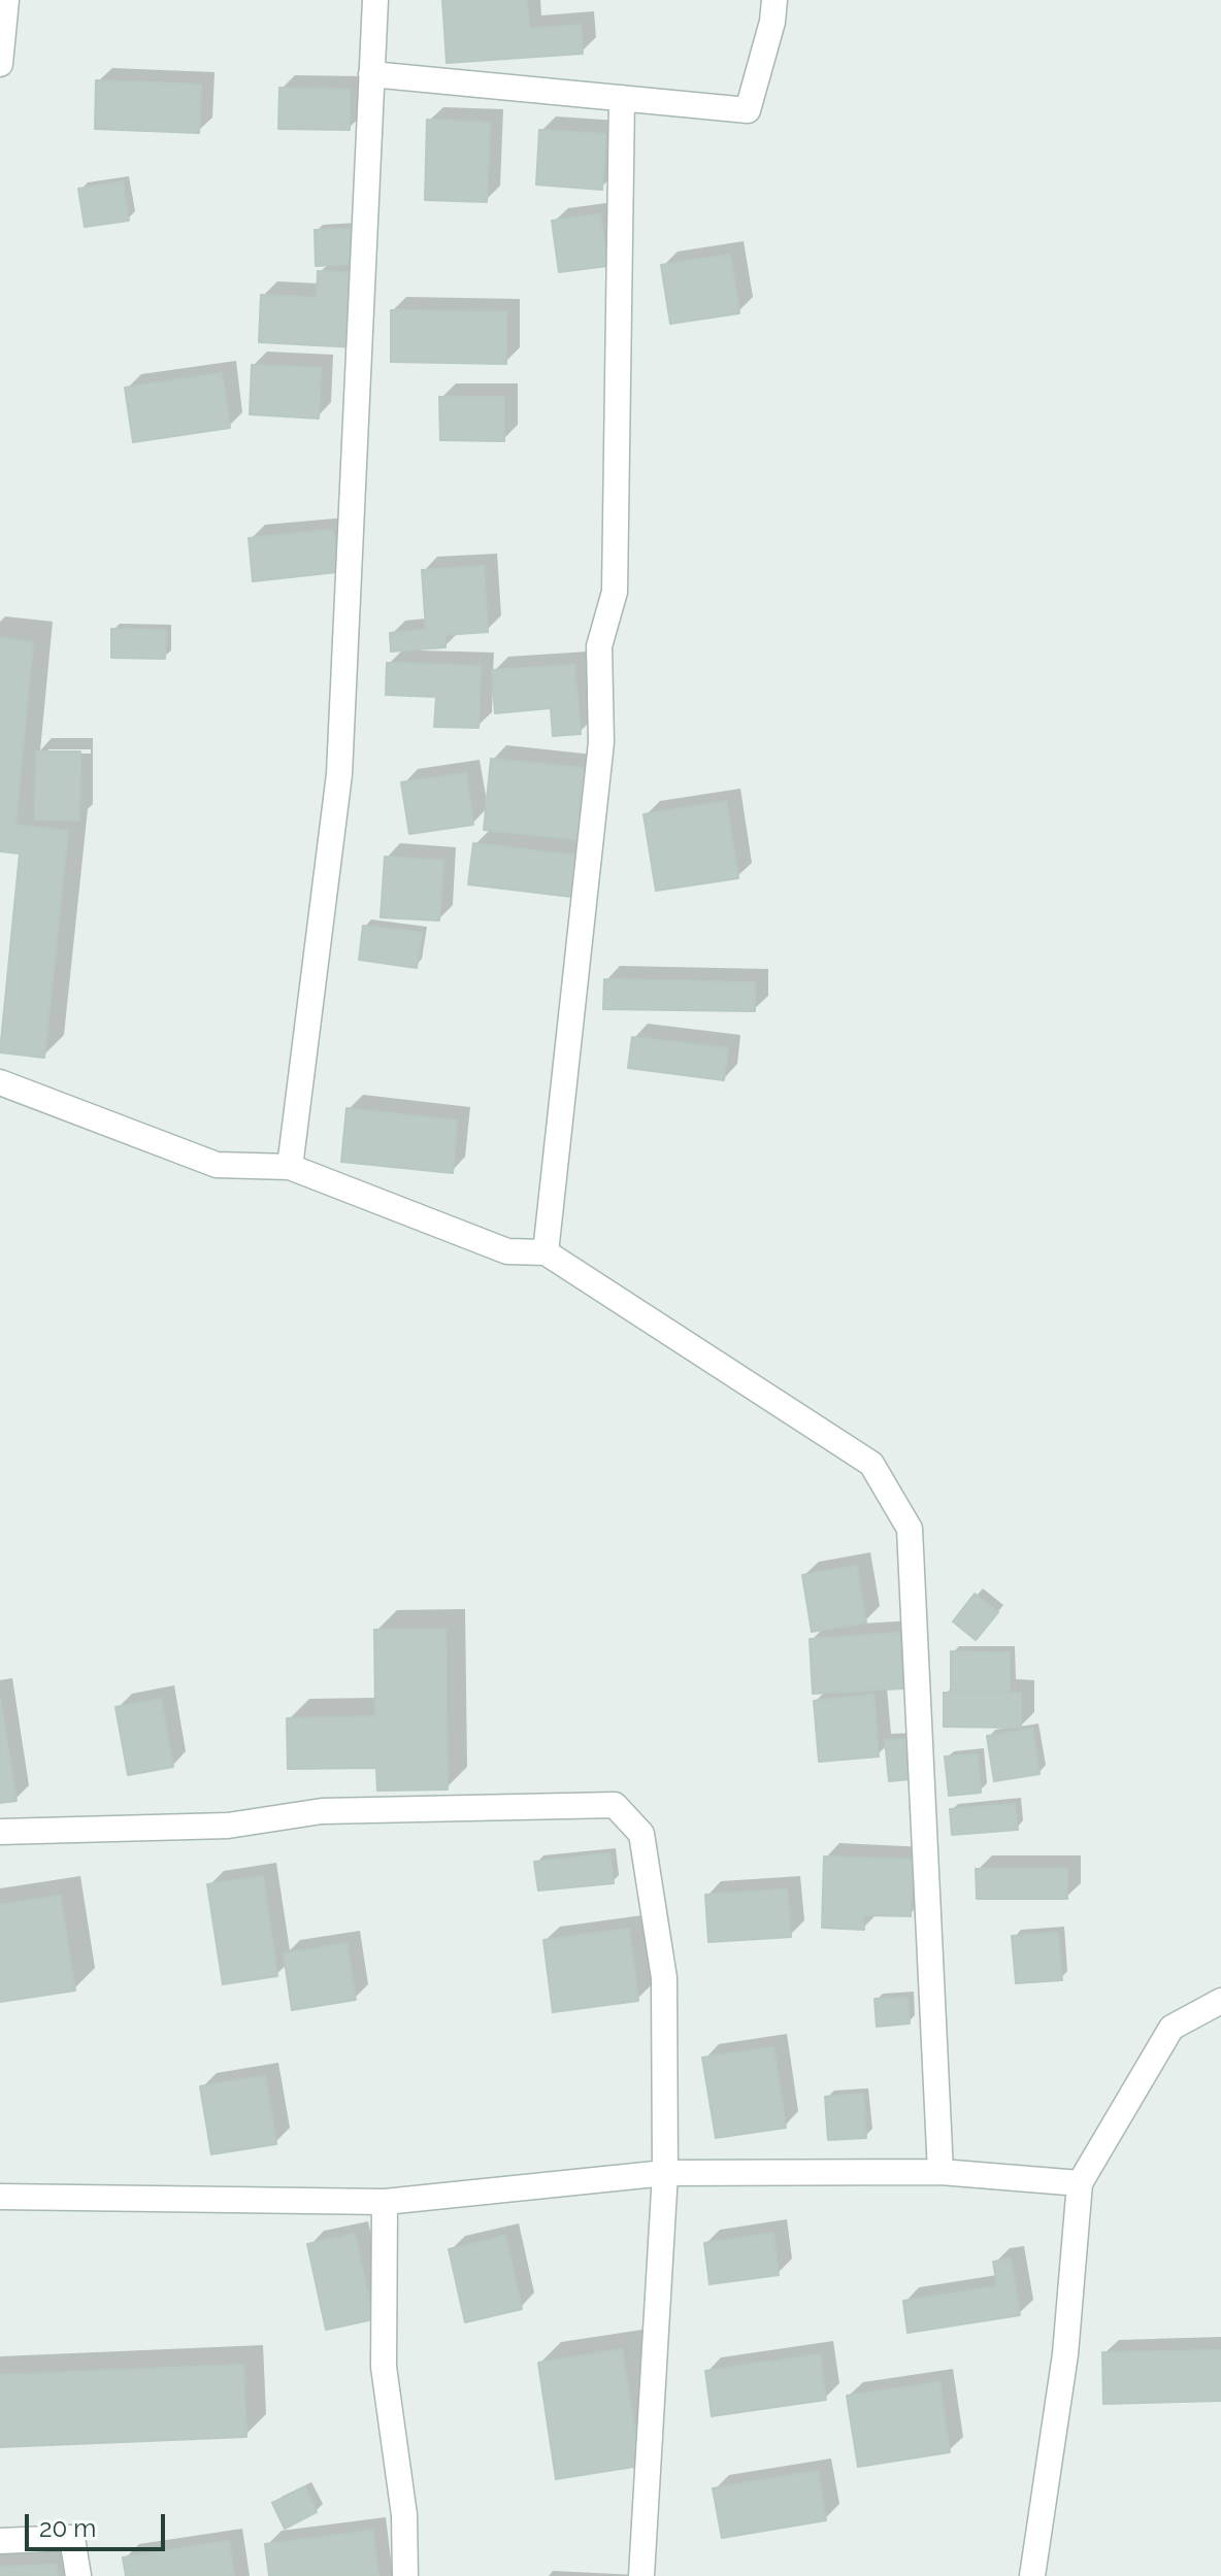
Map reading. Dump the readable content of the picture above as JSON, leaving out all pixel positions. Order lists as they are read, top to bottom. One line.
{"scale_bar":"20 m"}
